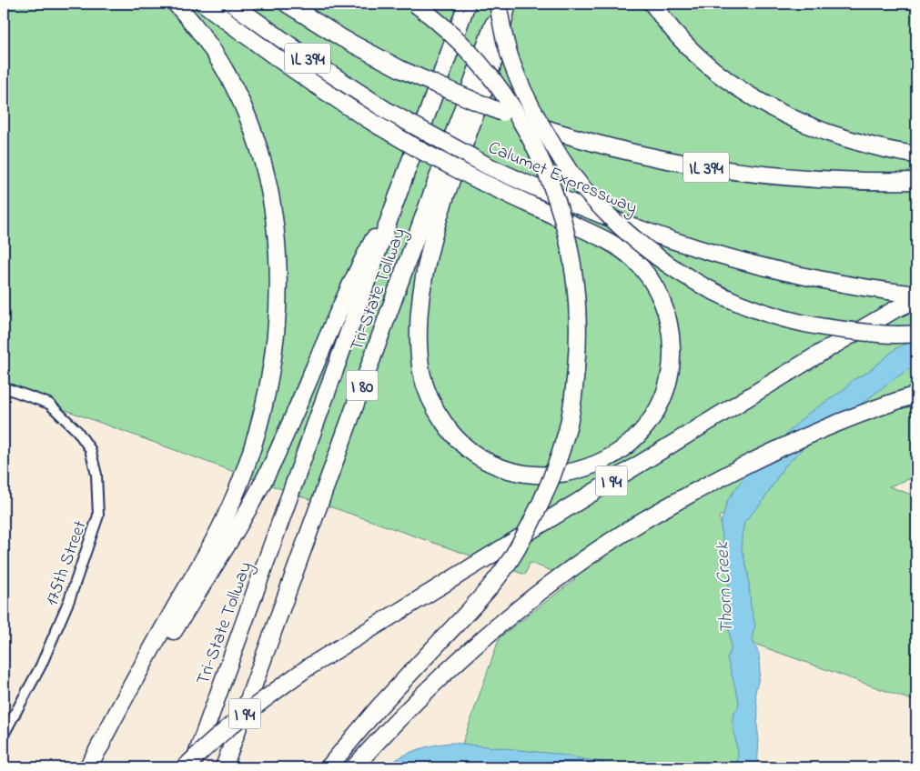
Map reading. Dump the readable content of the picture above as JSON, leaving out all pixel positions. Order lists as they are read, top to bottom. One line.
{"streets":{"highway":["IL 394","Calumet Expressway","Tri-State Tollway","I 80","I 94"],"street":["175th Street"]},"water":["Thorn Creek"]}
